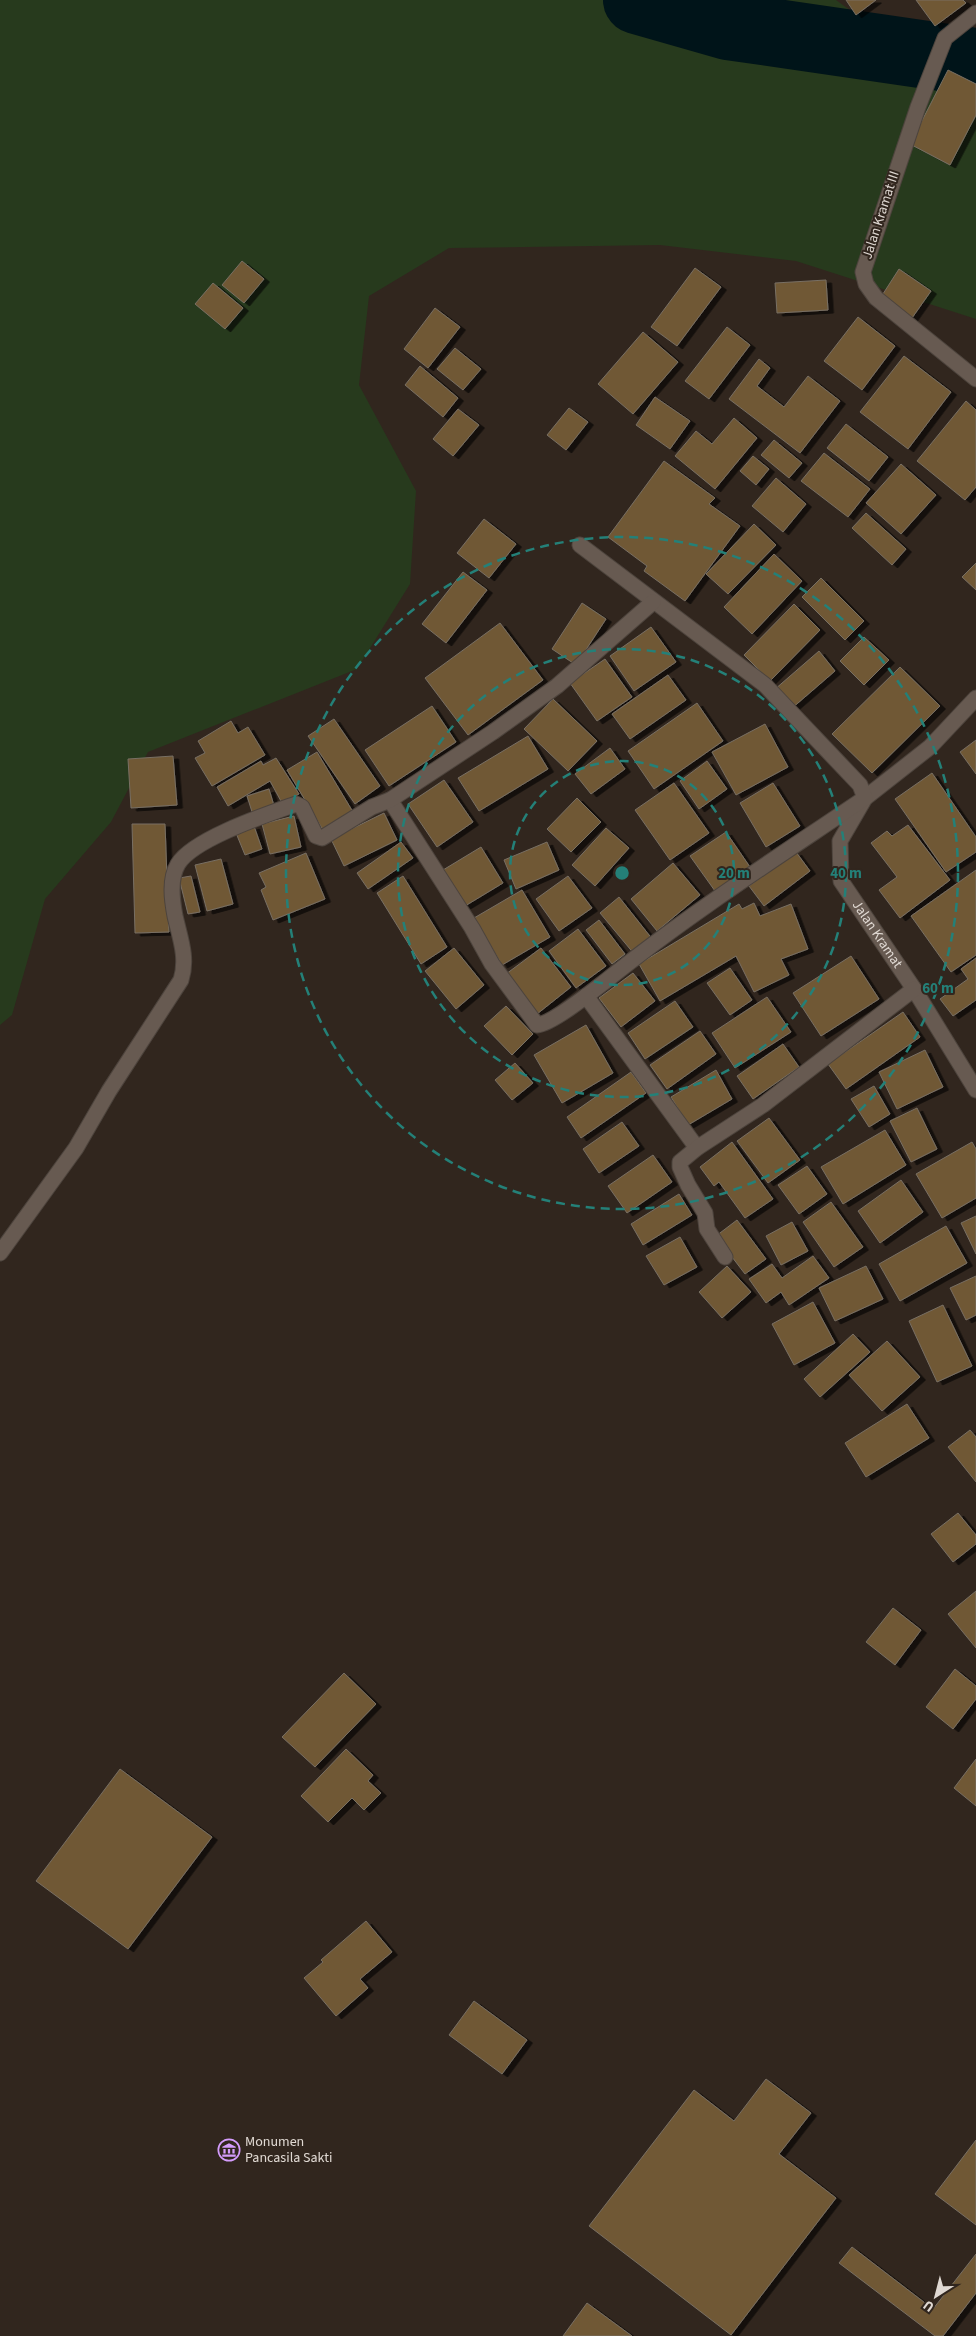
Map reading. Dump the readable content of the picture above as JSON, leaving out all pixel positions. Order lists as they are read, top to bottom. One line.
{"streets":{"street":["Jalan Kramat III","Jalan Kramat"]},"places":{"museum":["Monumen Pancasila Sakti"]},"north":"bottom left","rings":["20 m","40 m","60 m"]}
